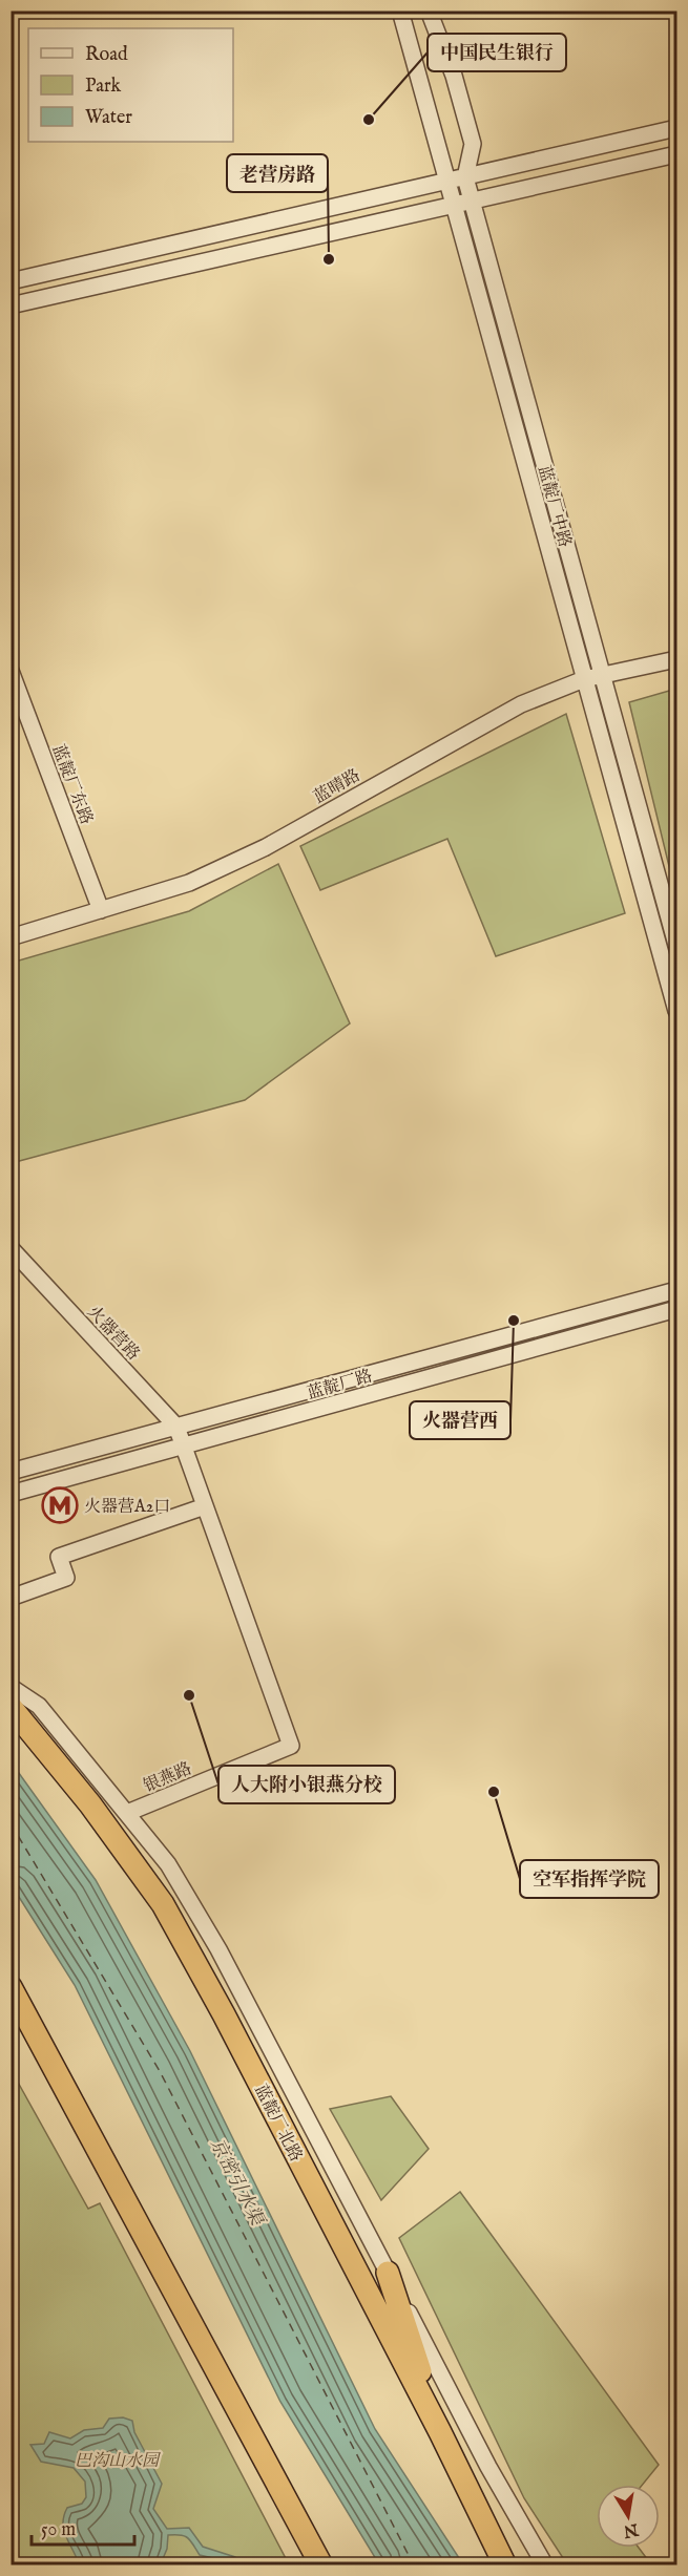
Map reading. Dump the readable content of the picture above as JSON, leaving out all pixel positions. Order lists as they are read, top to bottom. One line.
{"streets":{"highway":["蓝靛厂北路"],"street":["蓝靛厂中路","蓝靛厂东路","蓝晴路","火器营路","蓝靛厂路","银燕路"]},"crossings":[["蓝靛厂中路","蓝晴路"],["蓝靛厂东路","蓝晴路"],["火器营路","蓝靛厂路"],["火器营路","银燕路"],["银燕路","蓝靛厂北路"]],"water":["京密引水渠"],"parks":["巴沟山水园"],"places":{"other":["中国民生银行","老营房路","火器营西","人大附小银燕分校","空军指挥学院"],"metro station":["火器营A2口"]},"legend":["Road","Park","Water"],"scale_bar":"50 m","north":"bottom"}
